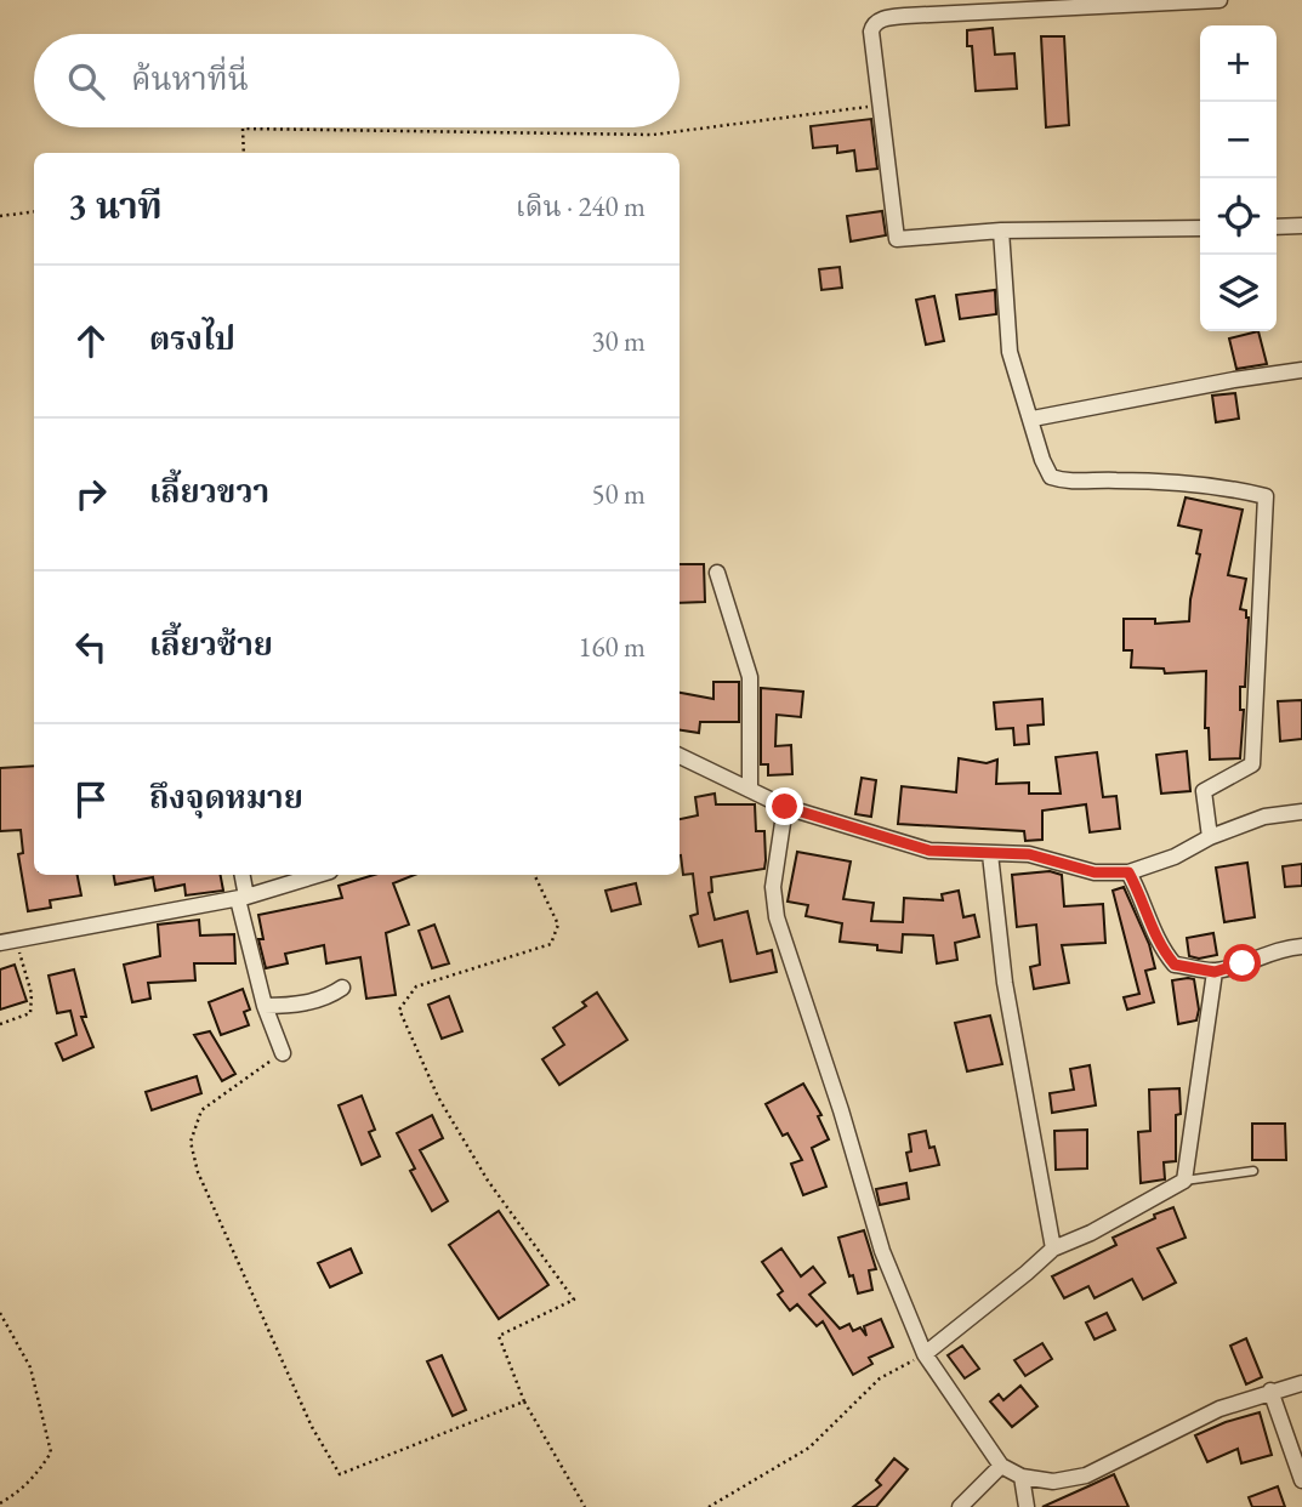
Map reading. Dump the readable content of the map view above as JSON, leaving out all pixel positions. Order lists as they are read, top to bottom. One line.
{"page":{"map_buttons":["+","−"],"search":"ค้นหาที่นี่","heading":["3 นาที","เดิน · 240 m"],"list":[["ตรงไป","30 m"],["เลี้ยวขวา","50 m"],["เลี้ยวซ้าย","160 m"],"ถึงจุดหมาย"]}}
